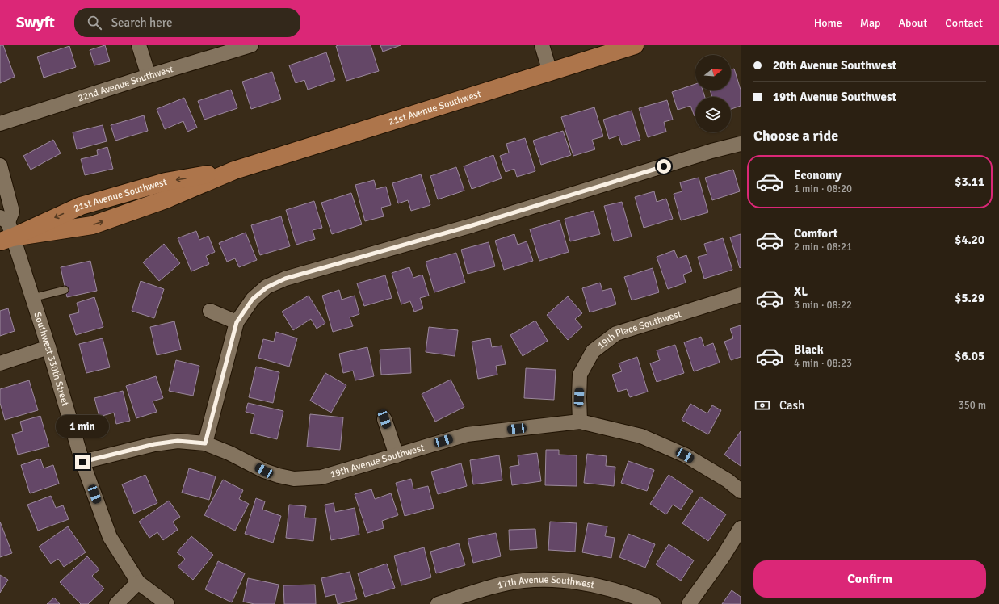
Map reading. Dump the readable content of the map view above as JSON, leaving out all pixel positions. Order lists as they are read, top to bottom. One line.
{"streets":{"main road":["21st Avenue Southwest"],"street":["22nd Avenue Southwest","19th Place Southwest","Southwest 330th Street","19th Avenue Southwest","17th Avenue Southwest"]},"crossings":[["21st Avenue Southwest","Southwest 330th Street"],["19th Place Southwest","19th Avenue Southwest"],["Southwest 330th Street","19th Avenue Southwest"]],"north":"right","page":{"header":"Swyft","search":"Search here","nav":["Home","Map","About","Contact"],"banner":["20th Avenue Southwest","19th Avenue Southwest"],"heading":"Choose a ride","list":[{"name":"Economy","note":"1 min · 08:20","value":"$3.11"},{"name":"Comfort","note":"2 min · 08:21","value":"$4.20"},{"name":"XL","note":"3 min · 08:22","value":"$5.29"},{"name":"Black","note":"4 min · 08:23","value":"$6.05"}],"pay":["Cash","350 m"],"bubble":"1 min","buttons":"Confirm"}}
